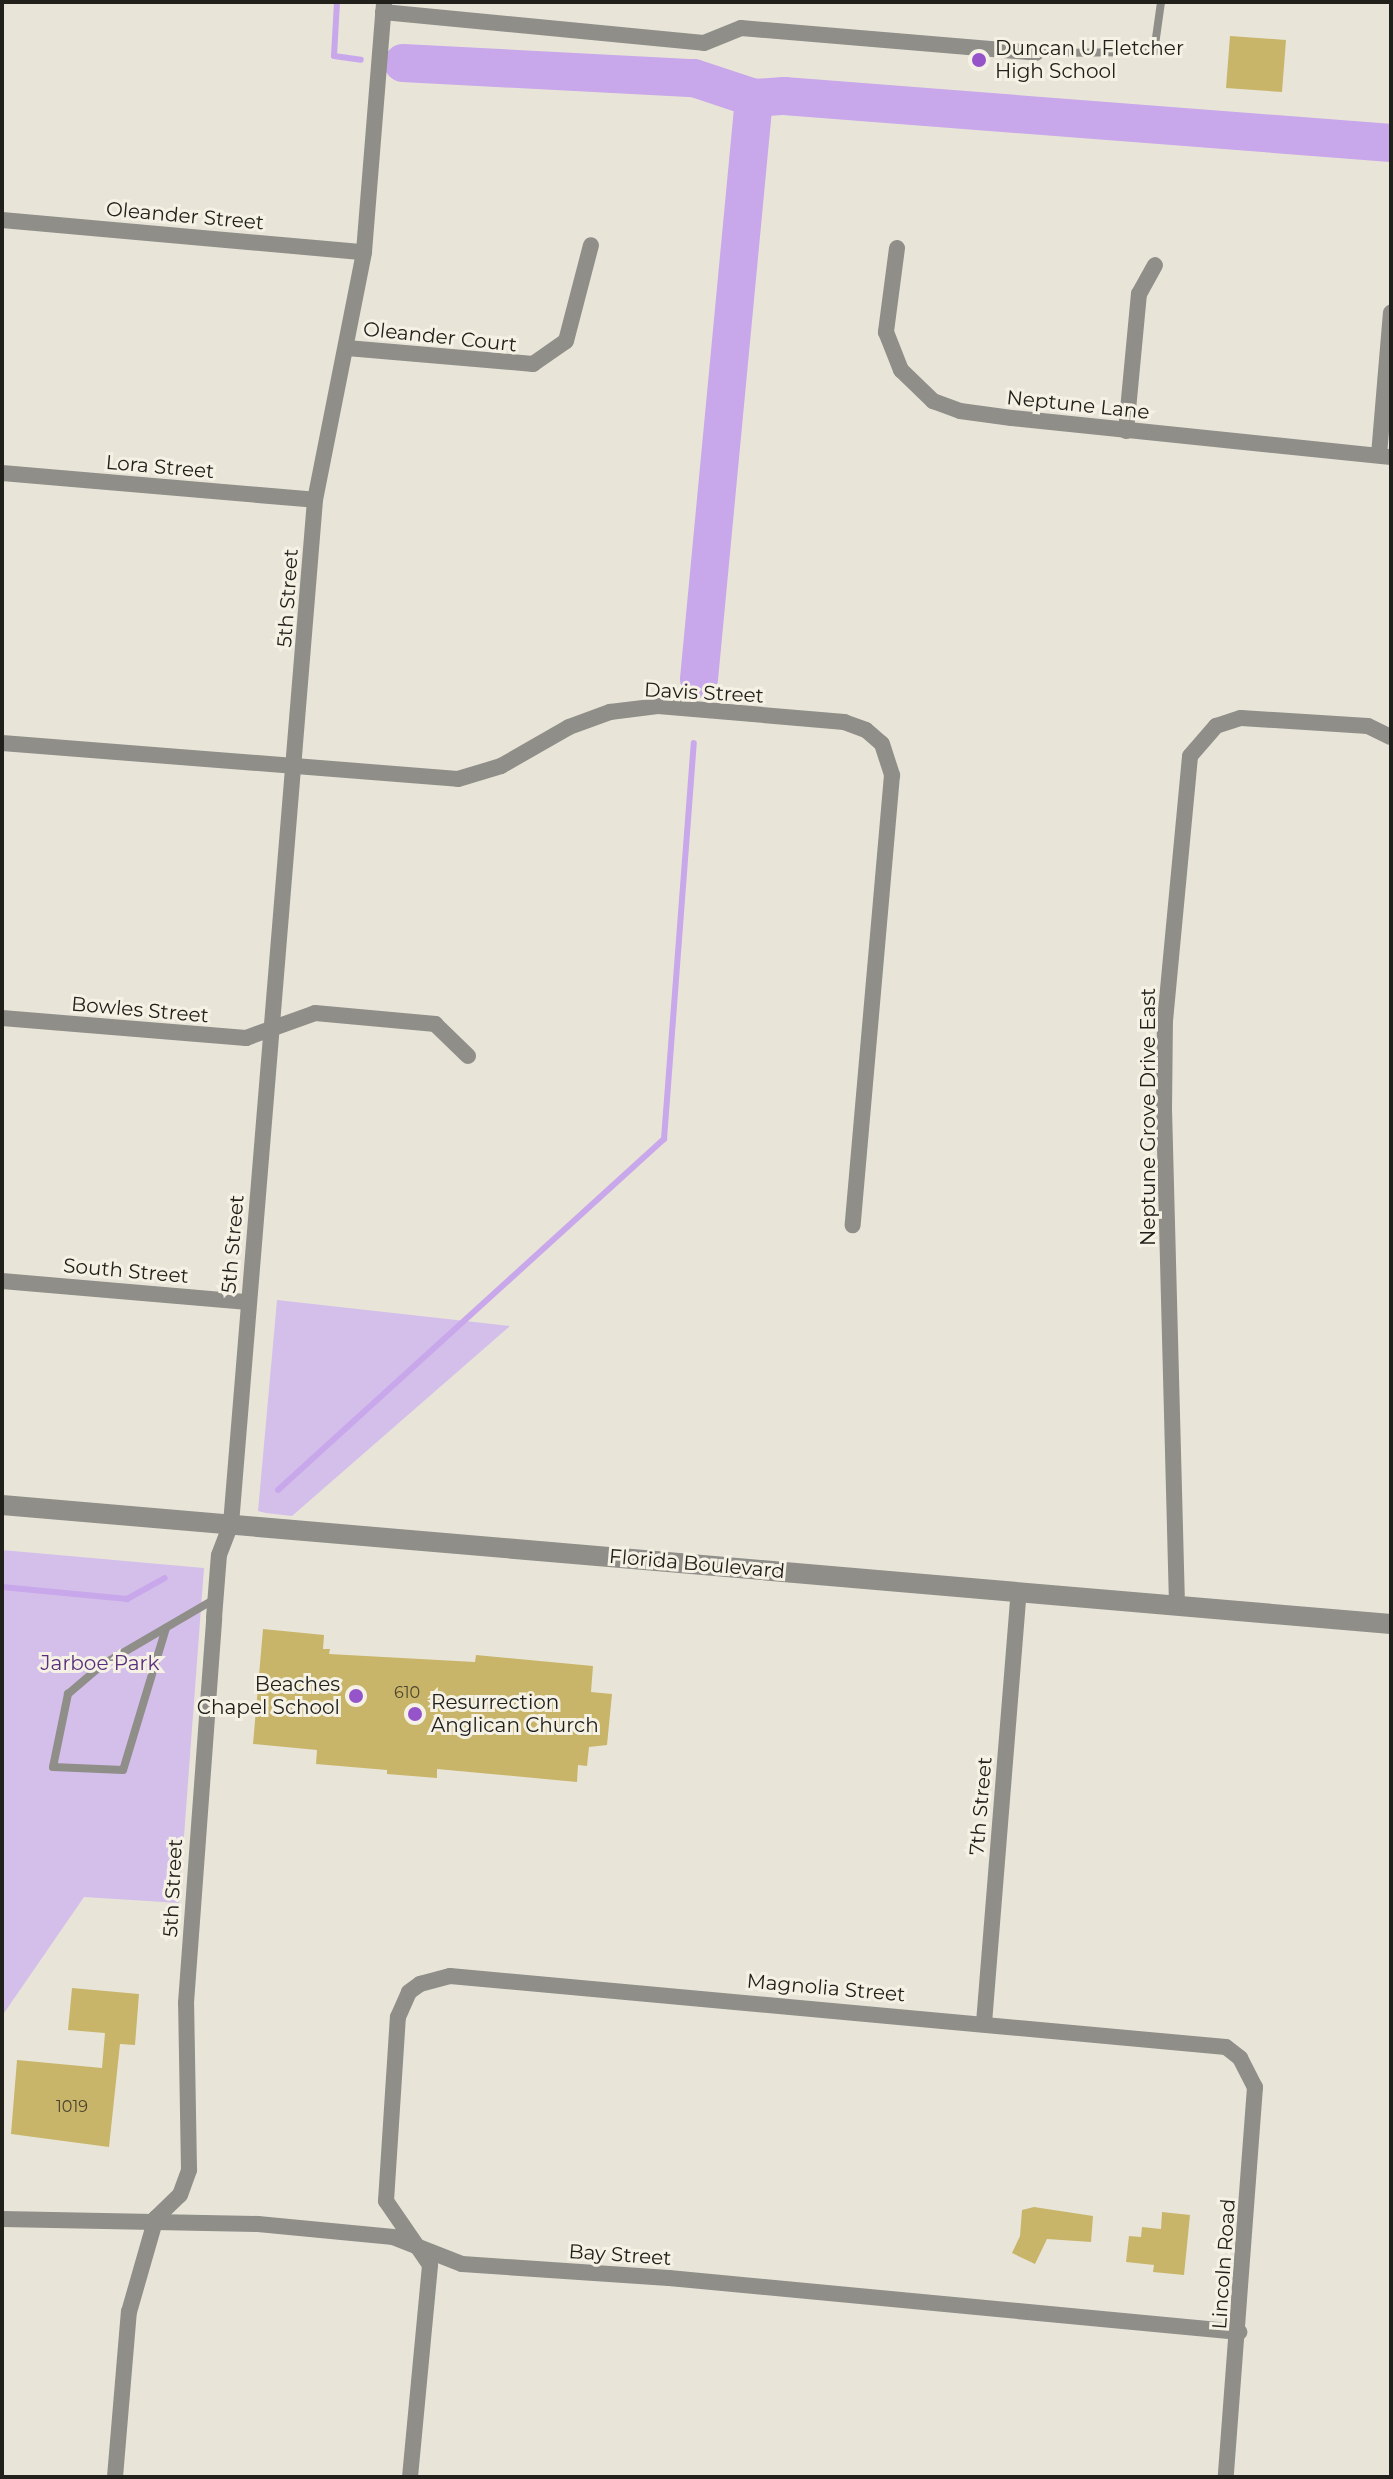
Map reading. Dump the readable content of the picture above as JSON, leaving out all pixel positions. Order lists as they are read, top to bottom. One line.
{"streets":{"street":["Oleander Street","Oleander Court","Neptune Lane","Lora Street","5th Street","Davis Street","Bowles Street","Neptune Grove Drive East","South Street","Florida Boulevard","7th Street","Magnolia Street","Bay Street","Lincoln Road"]},"crossings":[["Oleander Street","5th Street"],["Oleander Court","5th Street"],["Lora Street","5th Street"],["5th Street","Davis Street"],["5th Street","Bowles Street"],["5th Street","South Street"],["5th Street","Florida Boulevard"],["5th Street","Bay Street"],["Neptune Grove Drive East","Florida Boulevard"],["Florida Boulevard","7th Street"],["7th Street","Magnolia Street"],["Magnolia Street","Bay Street"],["Magnolia Street","Lincoln Road"],["Bay Street","Lincoln Road"]],"parks":["Jarboe Park"],"places":["Duncan U Fletcher High School","Beaches Chapel School","Resurrection Anglican Church"],"house_numbers":["610","1019"]}
